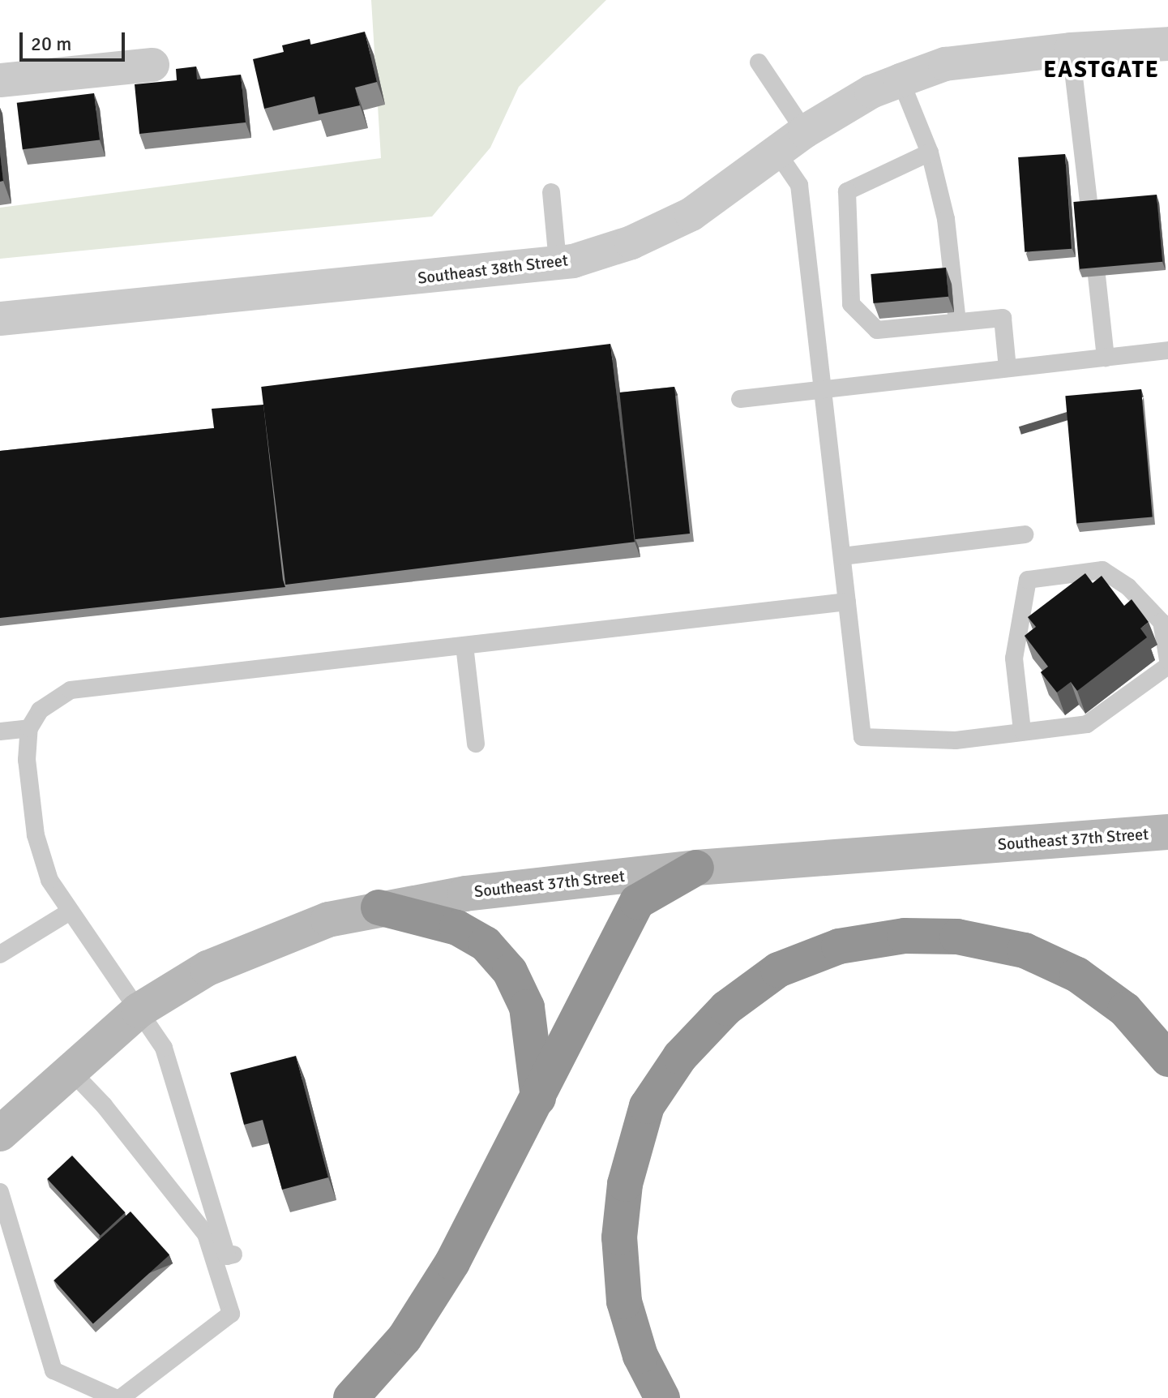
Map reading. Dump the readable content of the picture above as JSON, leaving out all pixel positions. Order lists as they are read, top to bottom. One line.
{"streets":{"street":["Southeast 38th Street","Southeast 37th Street"]},"districts":["EASTGATE"],"scale_bar":"20 m"}
